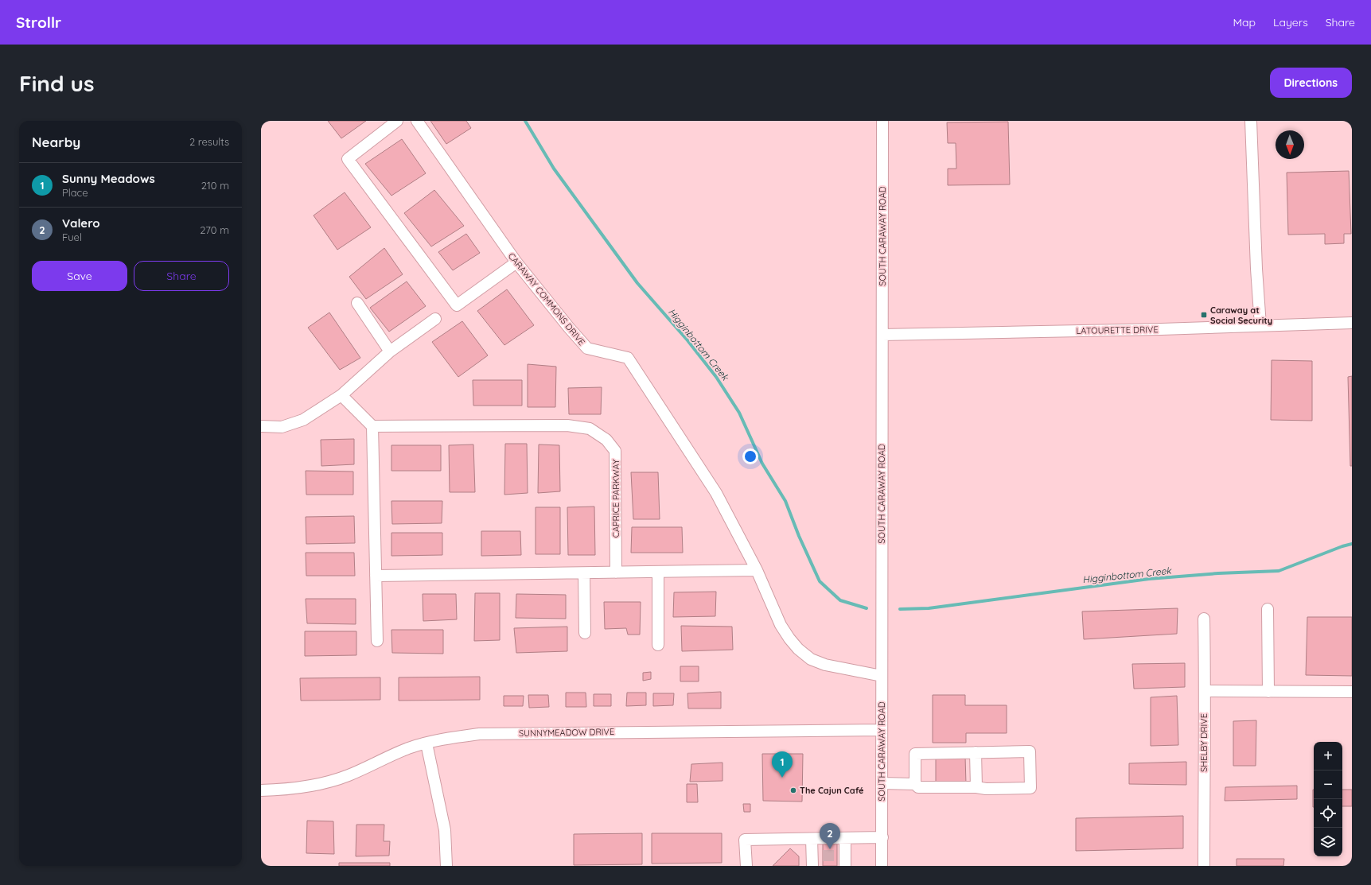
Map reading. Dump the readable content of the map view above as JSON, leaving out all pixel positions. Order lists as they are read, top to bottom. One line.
{"streets":{"street":["SOUTH CARAWAY ROAD","CARAWAY COMMONS DRIVE","LATOURETTE DRIVE","CAPRICE PARKWAY","SUNNYMEADOW DRIVE","SHELBY DRIVE"]},"crossings":[["SOUTH CARAWAY ROAD","LATOURETTE DRIVE"],["SOUTH CARAWAY ROAD","SUNNYMEADOW DRIVE"]],"water":["Higginbottom Creek"],"places":{"transit":["Caraway at Social Security"],"other":["The Cajun Café"]},"north":"bottom","page":{"header":"Strollr","nav":["Map","Layers","Share"],"buttons":["Directions",["Save","Share"]],"title":"Find us","heading":["Nearby","2 results"],"list":[{"mark":"1","name":"Sunny Meadows","note":"Place","value":"210 m"},{"mark":"2","name":"Valero","note":"Fuel","value":"270 m"}],"map_buttons":["+","−"],"pins":["1","2"]}}
